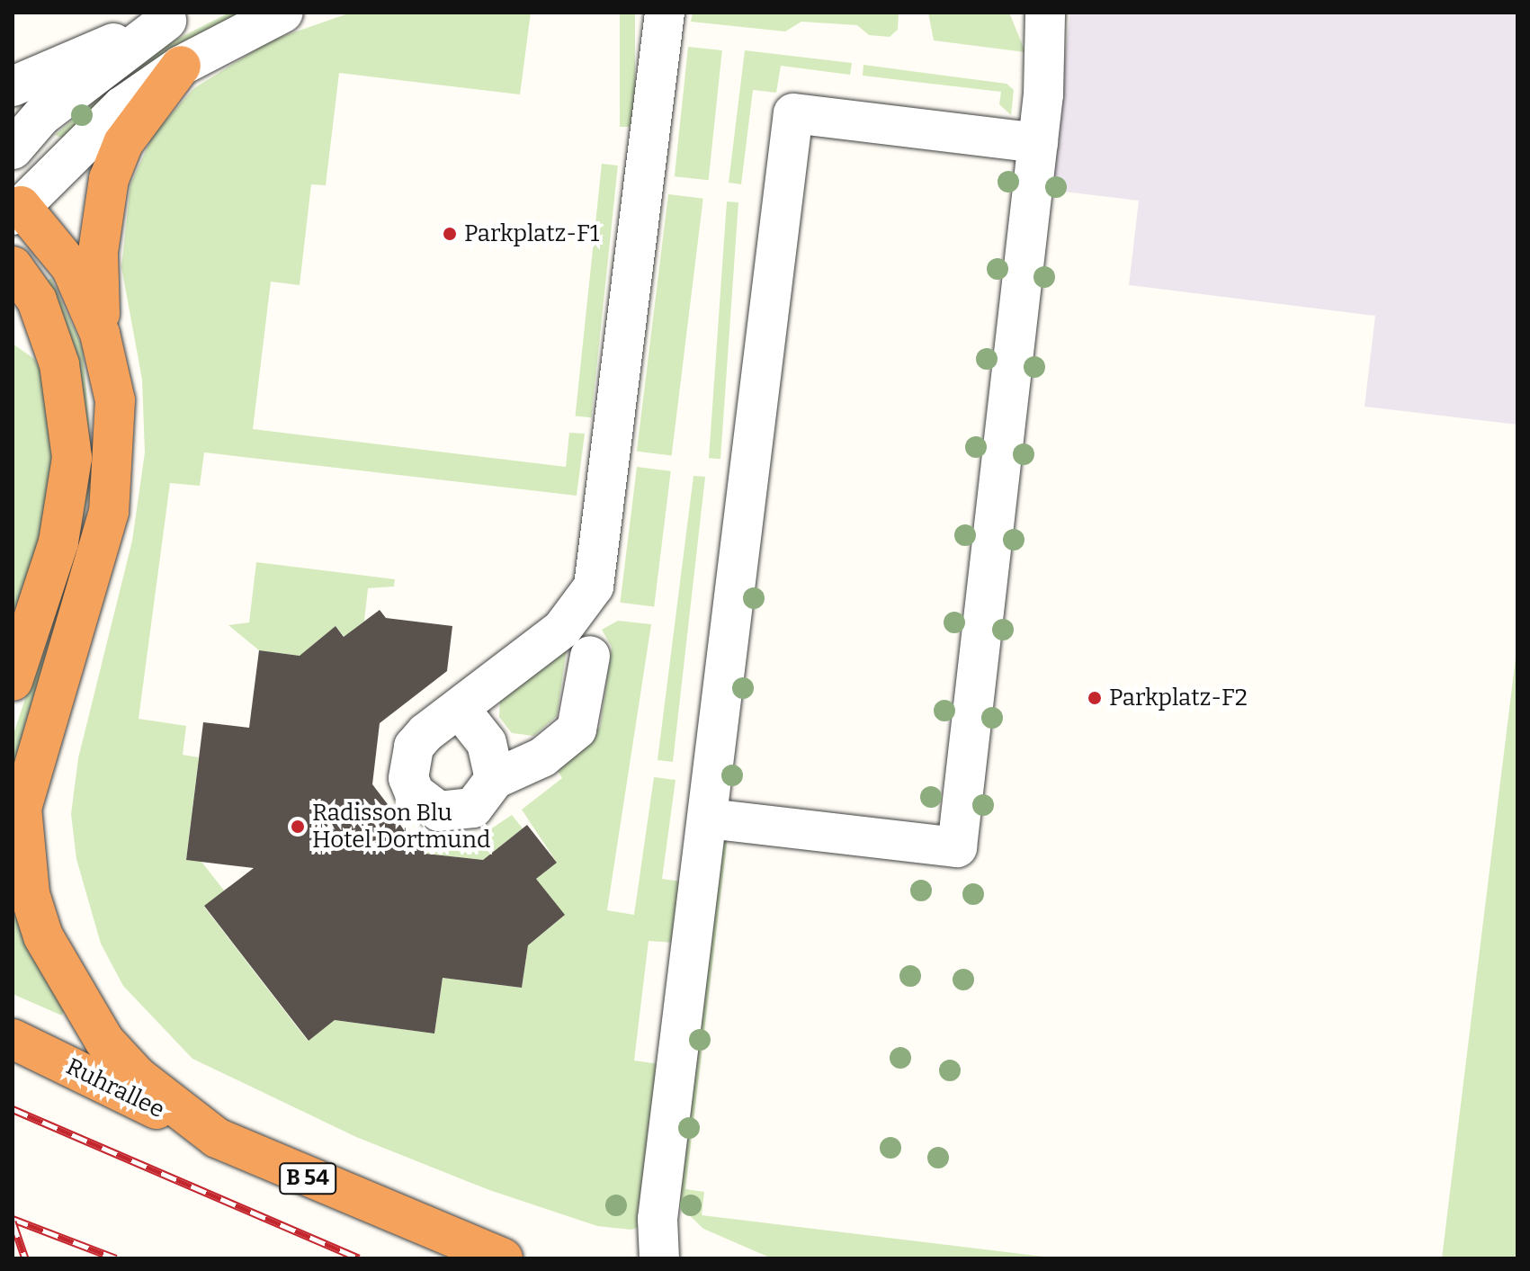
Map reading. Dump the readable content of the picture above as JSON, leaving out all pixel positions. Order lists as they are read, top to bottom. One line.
{"streets":{"highway":["Ruhrallee","B 54"]},"crossings":[["Ruhrallee","B 54"]],"places":["Parkplatz-F1","Parkplatz-F2","Radisson Blu Hotel Dortmund"]}
